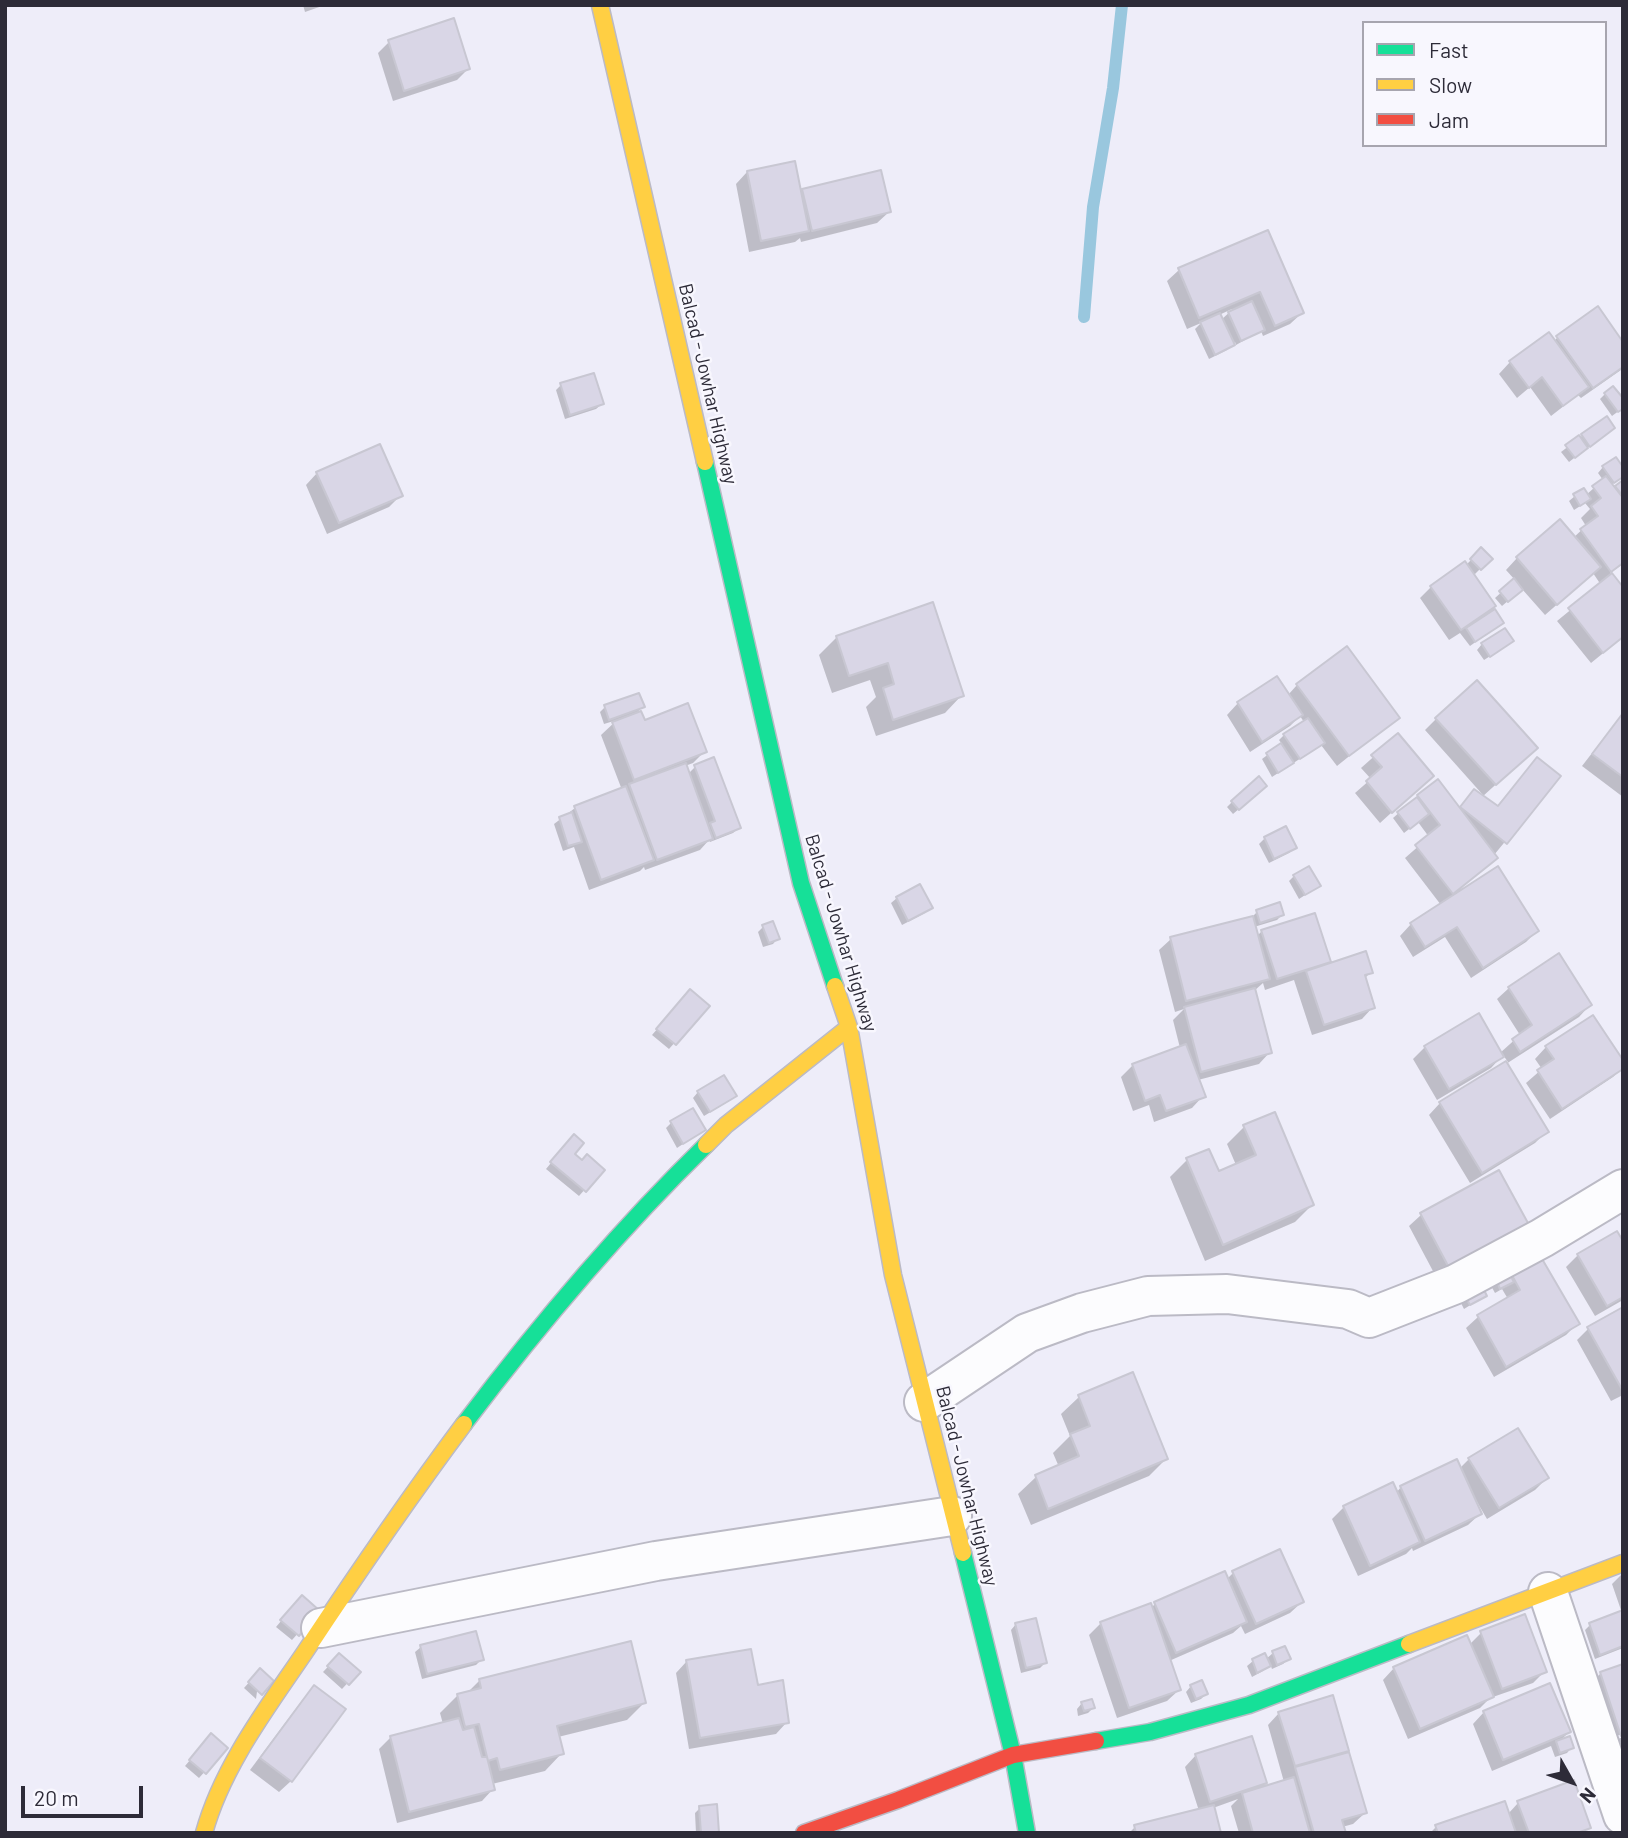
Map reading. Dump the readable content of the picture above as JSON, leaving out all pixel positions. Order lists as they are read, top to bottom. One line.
{"streets":{"street":["Balcad - Jowhar Highway"]},"legend":["Fast","Slow","Jam"],"scale_bar":"20 m","north":"bottom right"}
